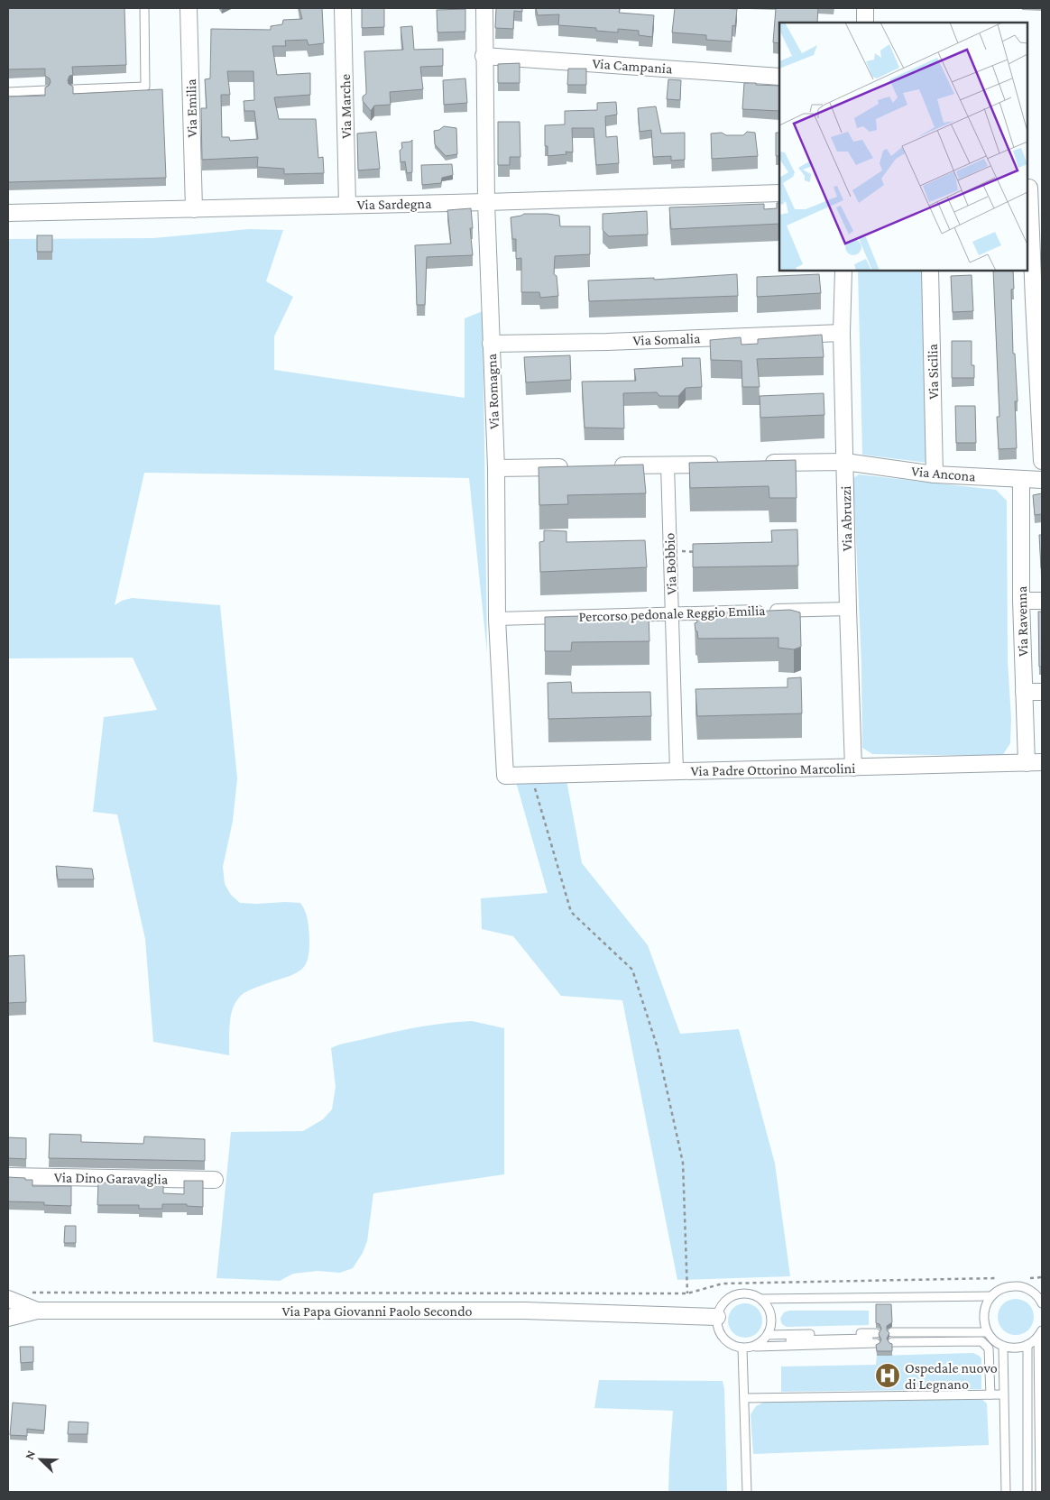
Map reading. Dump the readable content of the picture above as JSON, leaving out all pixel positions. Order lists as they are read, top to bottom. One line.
{"streets":{"street":["Via Campania","Via Marche","Via Emilia","Via Sardegna","Via Somalia","Via Sicilia","Via Romagna","Via Ancona","Via Abruzzi","Via Bobbio","Percorso pedonale Reggio Emilia","Via Ravenna","Via Padre Ottorino Marcolini","Via Dino Garavaglia","Via Papa Giovanni Paolo Secondo"]},"crossings":[["Via Campania","Via Romagna"],["Via Marche","Via Sardegna"],["Via Emilia","Via Sardegna"],["Via Sardegna","Via Romagna"],["Via Somalia","Via Romagna"],["Via Somalia","Via Abruzzi"],["Via Sicilia","Via Ancona"],["Via Romagna","Percorso pedonale Reggio Emilia"],["Via Romagna","Via Padre Ottorino Marcolini"],["Via Ancona","Via Abruzzi"],["Via Ancona","Via Ravenna"],["Via Abruzzi","Percorso pedonale Reggio Emilia"],["Via Abruzzi","Via Padre Ottorino Marcolini"],["Via Bobbio","Percorso pedonale Reggio Emilia"],["Via Bobbio","Via Padre Ottorino Marcolini"],["Via Ravenna","Via Padre Ottorino Marcolini"]],"places":{"hospital":["Ospedale nuovo di Legnano"]},"north":"top left"}
